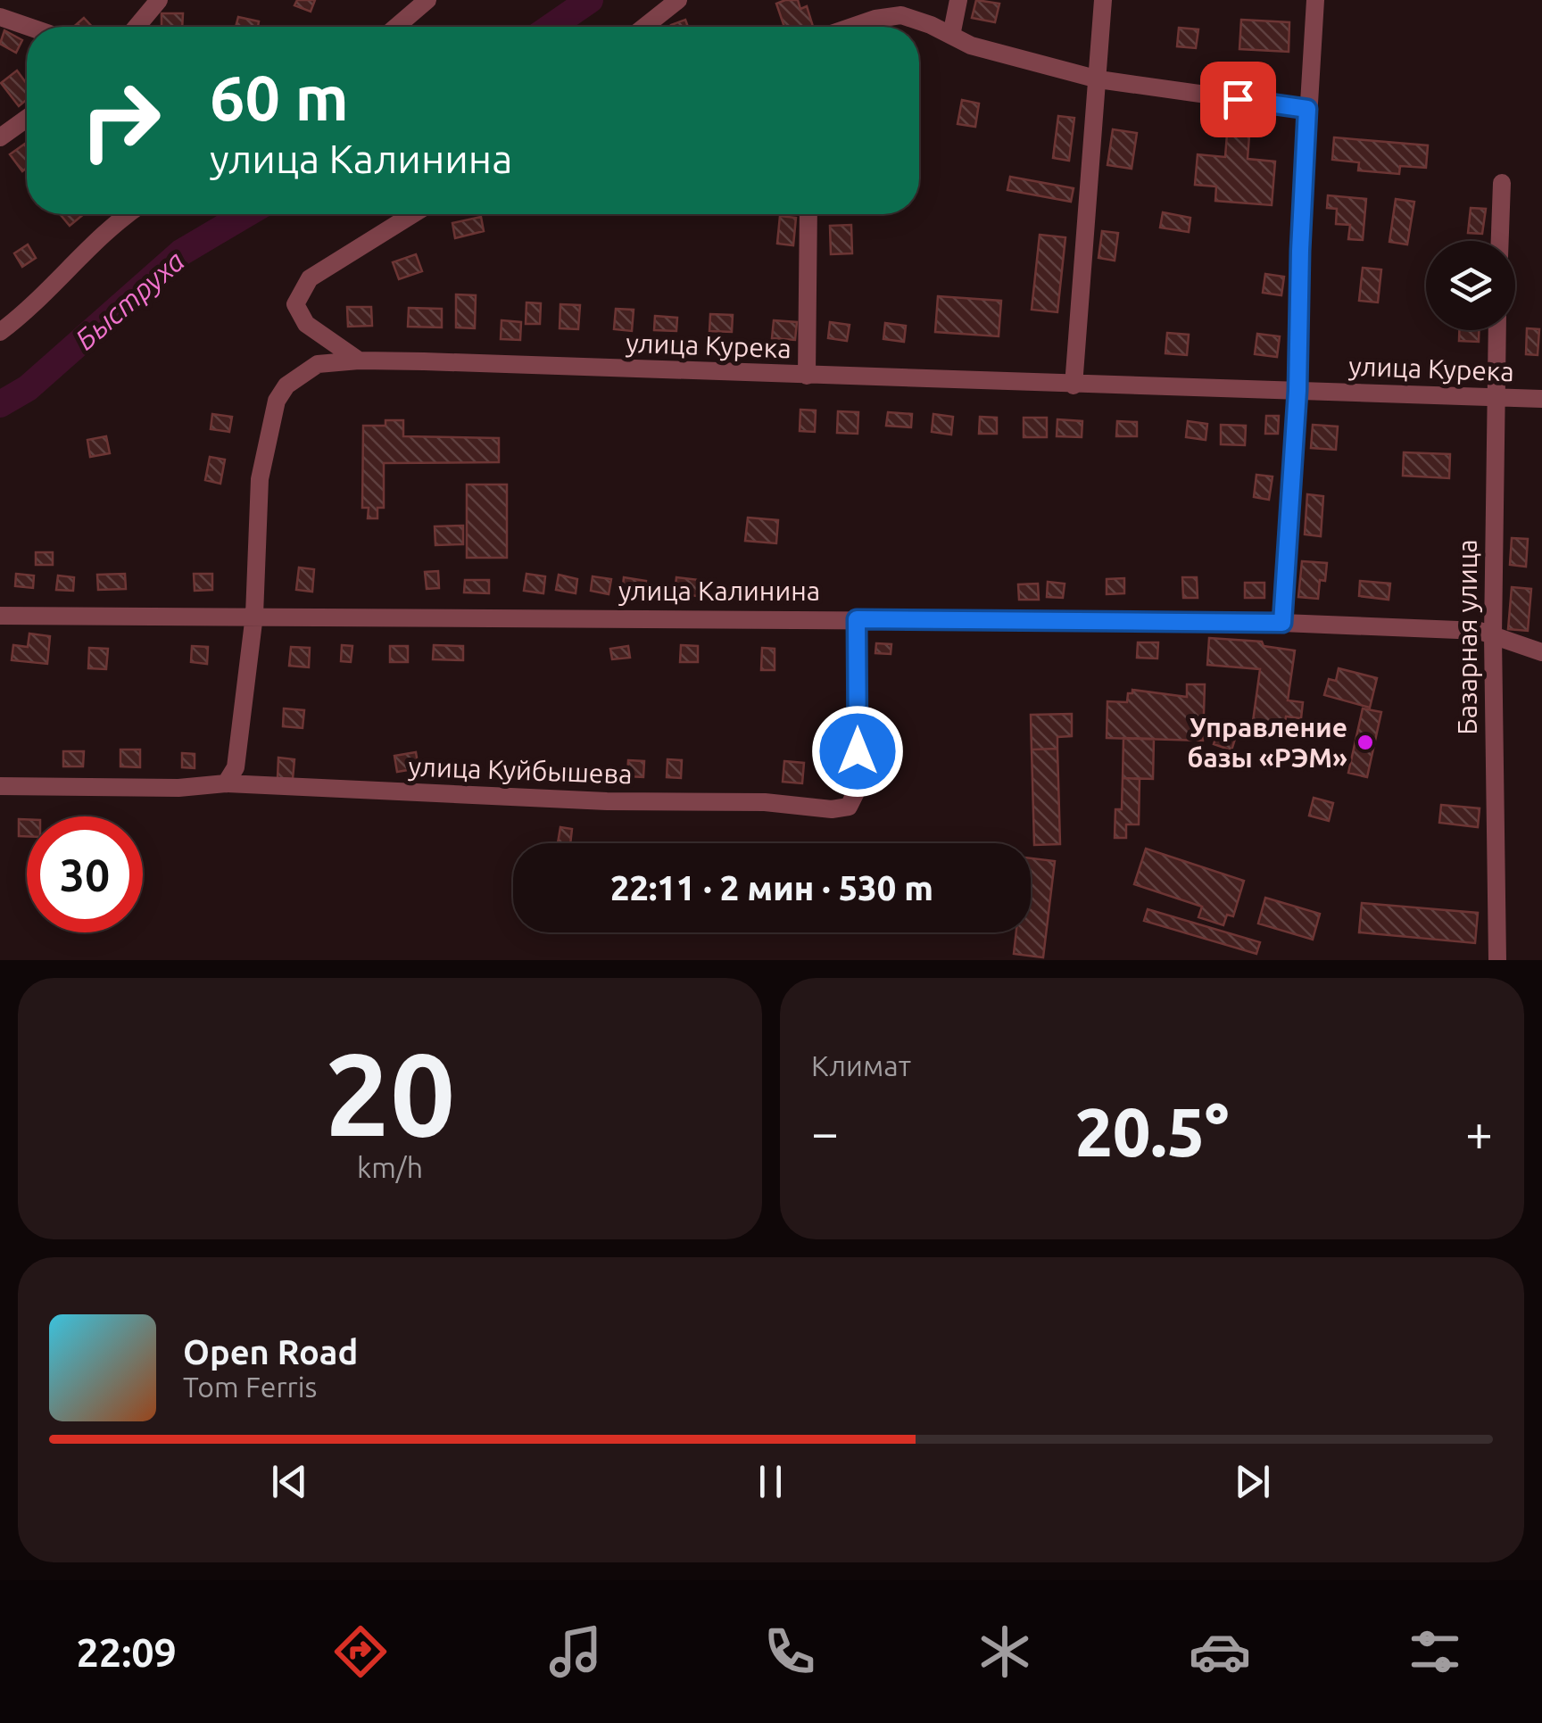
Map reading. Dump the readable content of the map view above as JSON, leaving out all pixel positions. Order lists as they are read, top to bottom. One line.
{"streets":{"street":["улица Курека","улица Калинина","Базарная улица","улица Куйбышева"]},"crossings":[["улица Курека","улица Калинина"],["улица Курека","Базарная улица"],["улица Курека","улица Куйбышева"],["улица Калинина","Базарная улица"],["улица Калинина","улица Куйбышева"]],"water":["Быструха"],"places":["Управление базы «РЭМ»"],"page":{"turn":["60 m","улица Калинина"],"limit":"30","trip":"22:11 · 2 мин · 530 m","tile":[["20","km/h"],"Климат"],"heat":["−","20.5°","+"],"song":["Open Road","Tom Ferris"],"tabs":"22:09"}}
